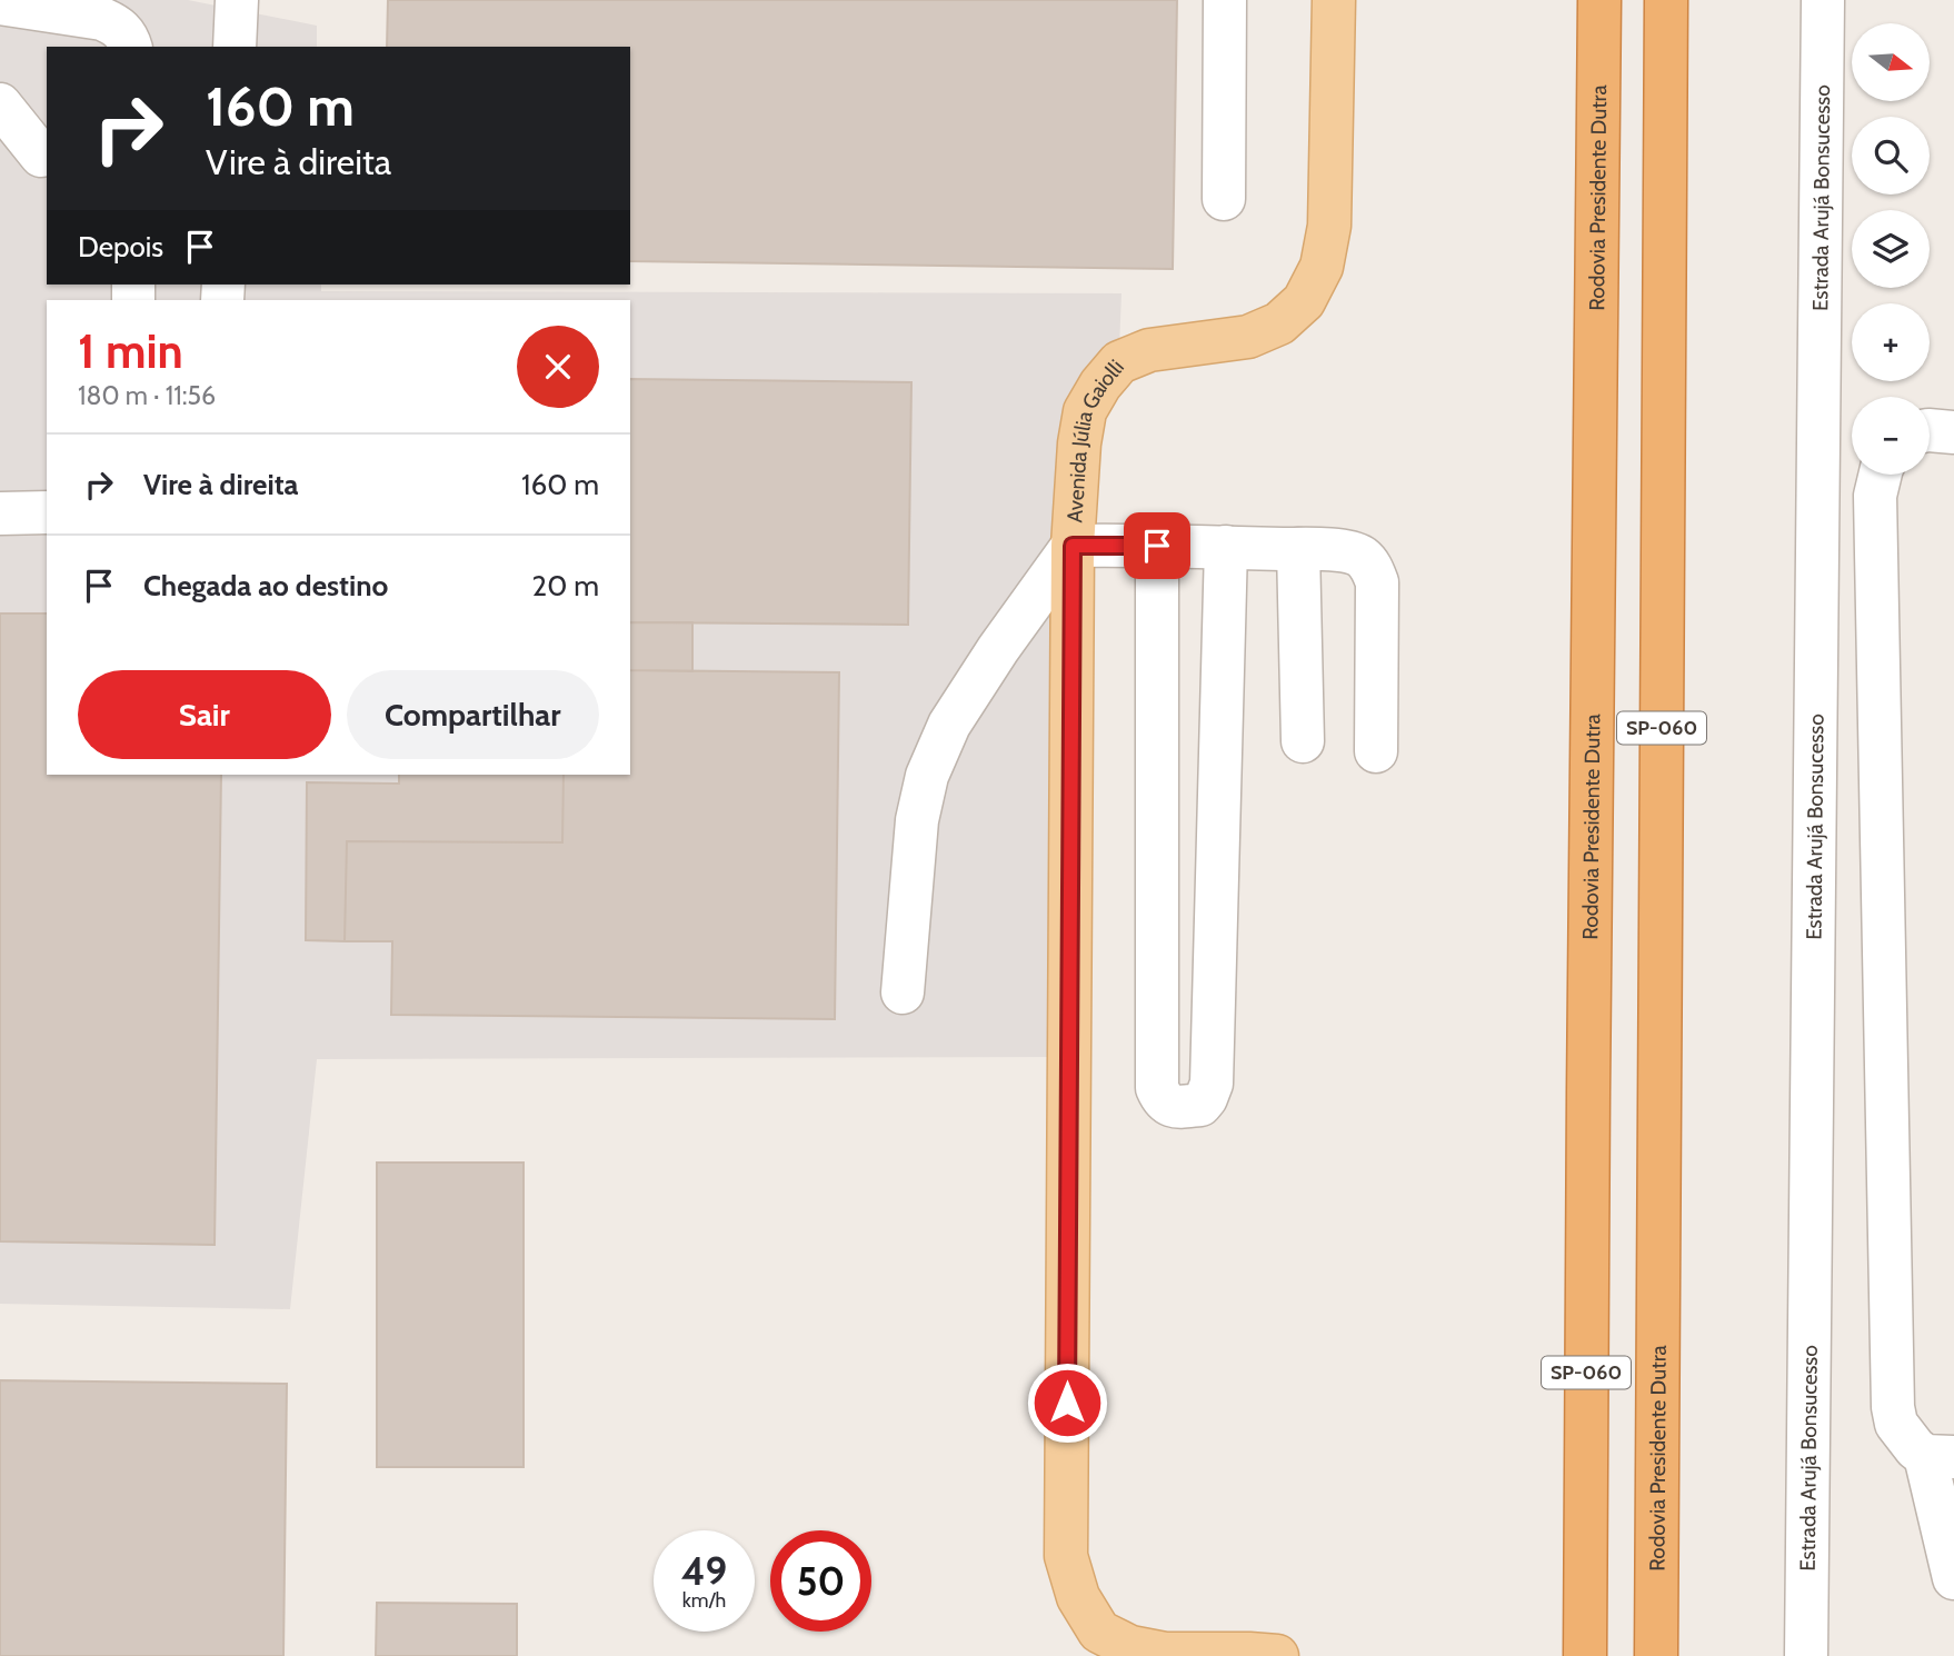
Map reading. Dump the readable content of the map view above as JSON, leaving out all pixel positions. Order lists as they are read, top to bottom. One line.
{"streets":{"highway":["Rodovia Presidente Dutra","SP-060"],"main road":["Avenida Júlia Gaiolli"],"street":["Estrada Arujá Bonsucesso"]},"north":"right","page":{"map_buttons":["+","−"],"turn":["160 m","Vire à direita"],"then":"Depois","heading":["1 min","180 m · 11:56"],"list":[{"name":"Vire à direita","value":"160 m"},{"name":"Chegada ao destino","value":"20 m"}],"buttons":["Sair","Compartilhar"],"speed":"49 km/h","limit":"50"}}
